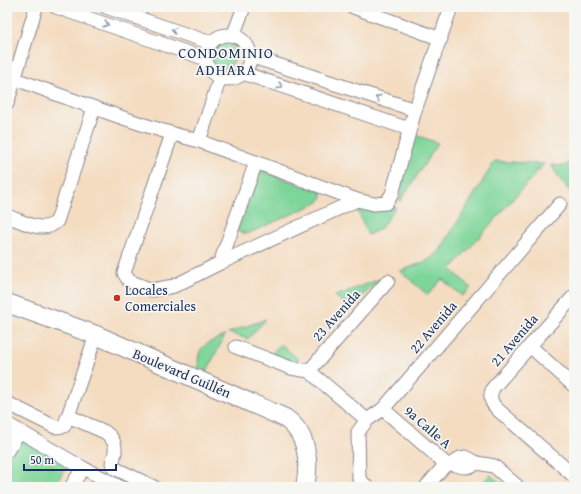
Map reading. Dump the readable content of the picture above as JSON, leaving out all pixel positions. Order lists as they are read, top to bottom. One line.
{"streets":{"main road":["Boulevard Guillén"],"street":["23 Avenida","22 Avenida","21 Avenida","9a Calle A"]},"crossings":[["22 Avenida","9a Calle A"]],"districts":["CONDOMINIO ADHARA"],"places":["Locales Comerciales"],"scale_bar":"50 m"}
